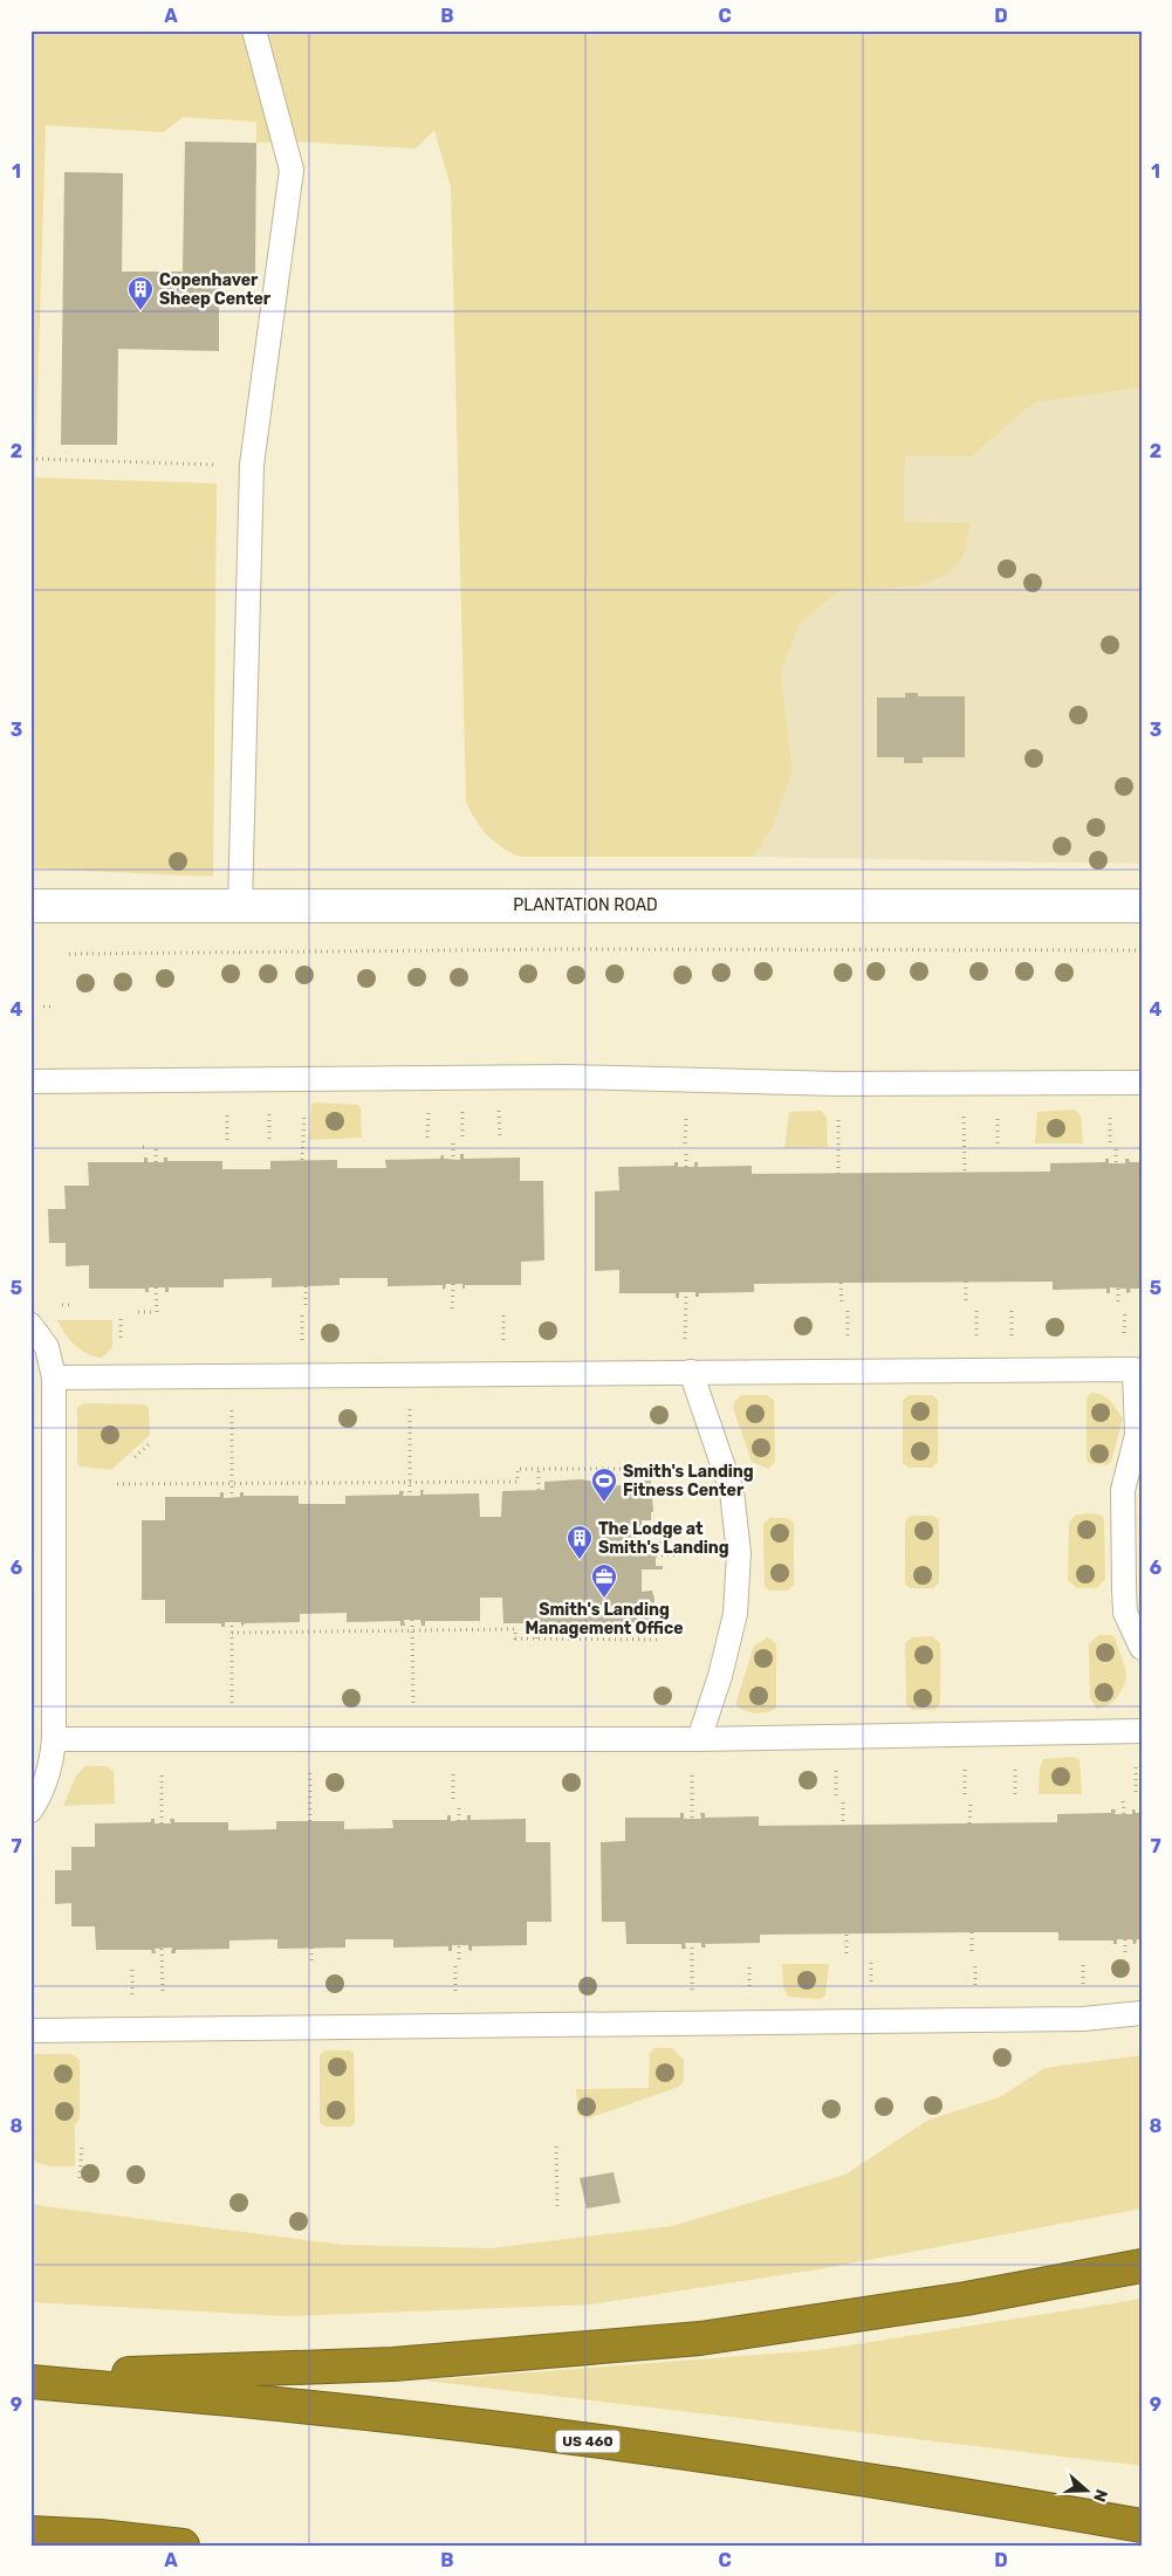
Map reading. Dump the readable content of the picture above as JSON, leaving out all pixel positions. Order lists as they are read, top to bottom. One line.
{"streets":{"highway":["US 460"],"street":["PLANTATION ROAD"]},"places":{"building":["Copenhaver Sheep Center","The Lodge at Smith's Landing"],"sports":["Smith's Landing Fitness Center"],"office":["Smith's Landing Management Office"]},"north":"right","grid":{"columns":["A","B","C","D"],"rows":["1","2","3","4","5","6","7","8","9"]}}
